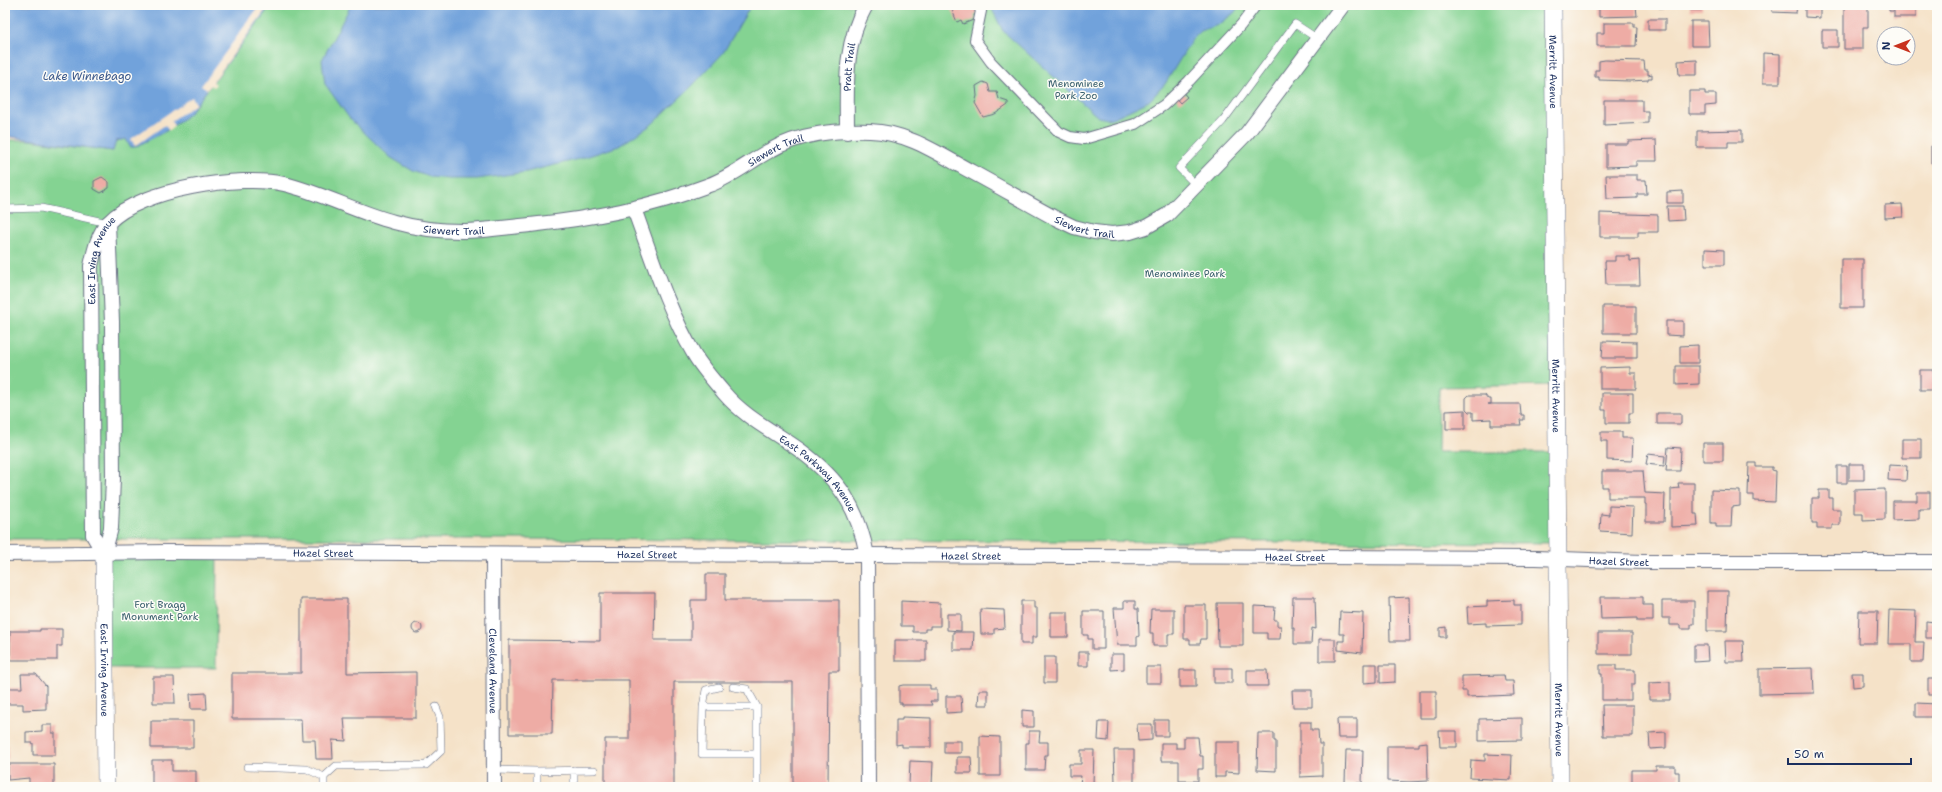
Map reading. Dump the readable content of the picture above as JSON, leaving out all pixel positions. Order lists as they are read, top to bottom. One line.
{"streets":{"street":["Pratt Trail","Merritt Avenue","Siewert Trail","East Irving Avenue","East Parkway Avenue","Hazel Street","Cleveland Avenue"]},"crossings":[["Pratt Trail","Siewert Trail"],["Merritt Avenue","Hazel Street"],["Siewert Trail","East Irving Avenue"],["Siewert Trail","East Parkway Avenue"],["East Irving Avenue","Hazel Street"],["East Parkway Avenue","Hazel Street"],["Hazel Street","Cleveland Avenue"]],"water":["Lake Winnebago"],"parks":["Menominee Park Zoo","Menominee Park","Fort Bragg Monument Park"],"scale_bar":"50 m","north":"left"}
